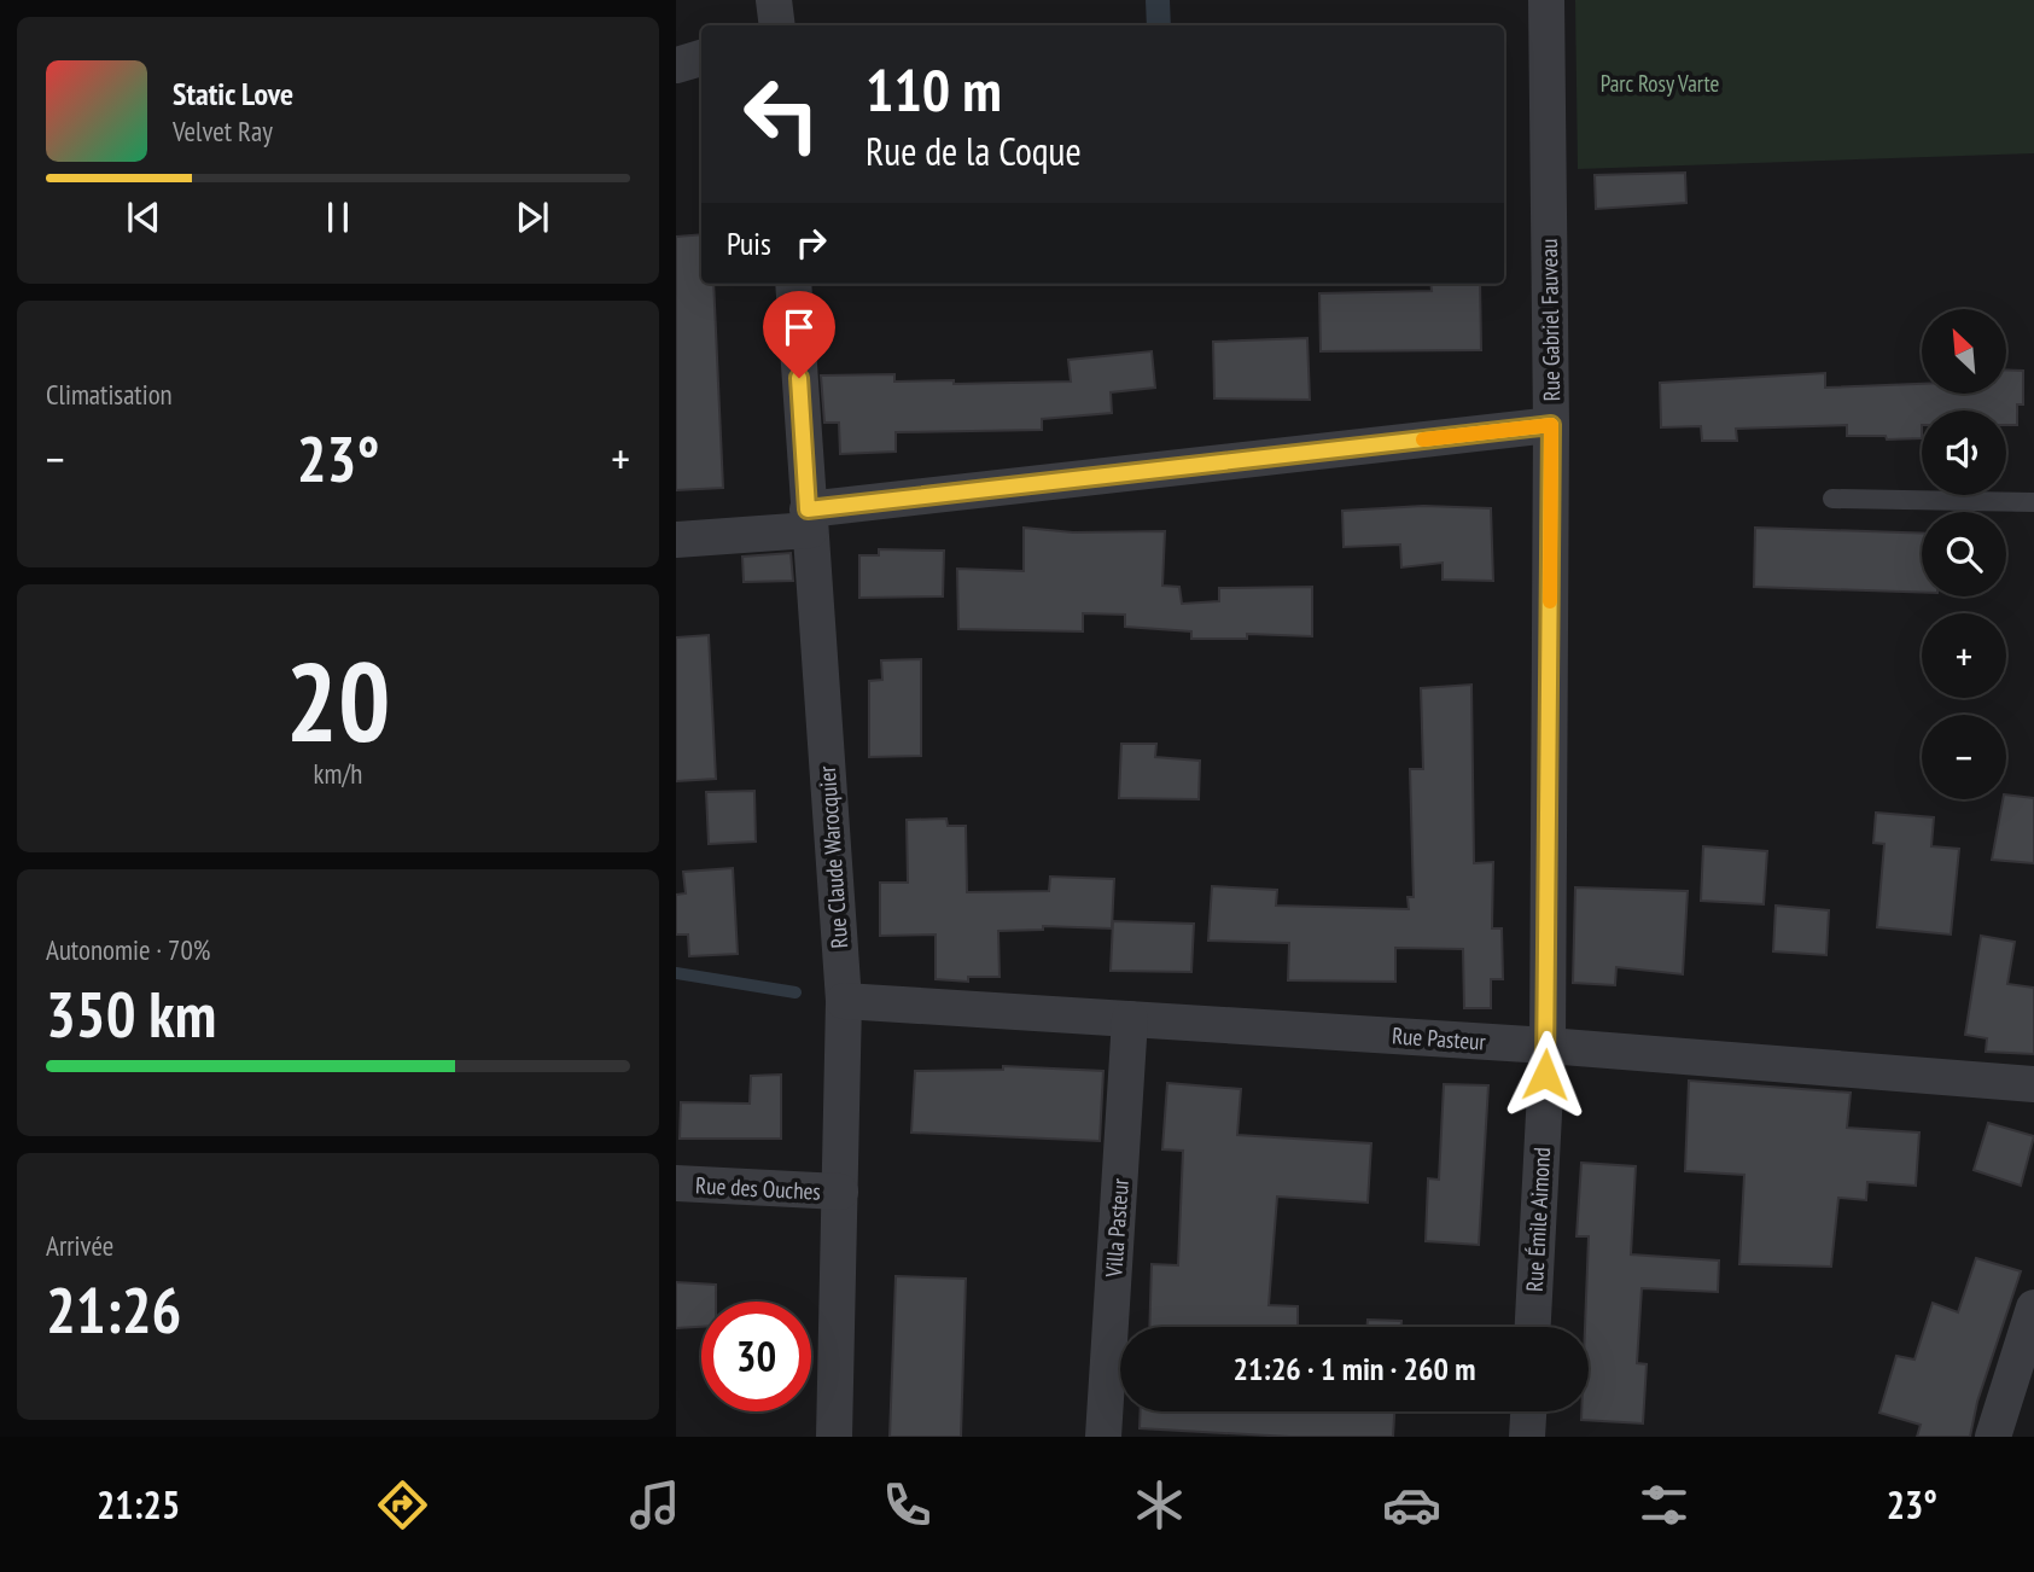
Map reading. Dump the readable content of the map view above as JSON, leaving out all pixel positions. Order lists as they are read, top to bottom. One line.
{"streets":{"street":["Rue Gabriel Fauveau","Rue Claude Warocquier","Rue Pasteur","Rue des Ouches","Rue Émile Aimond","Villa Pasteur"]},"crossings":[["Rue Gabriel Fauveau","Rue Pasteur"],["Rue Gabriel Fauveau","Rue Émile Aimond"],["Rue Claude Warocquier","Rue Pasteur"],["Rue Claude Warocquier","Rue des Ouches"],["Rue Pasteur","Rue Émile Aimond"],["Rue Pasteur","Villa Pasteur"]],"parks":["Parc Rosy Varte"],"north":"top left","page":{"turn":["110 m","Rue de la Coque"],"song":["Static Love","Velvet Ray"],"then":"Puis","tile":["Climatisation",["20","km/h"],["Autonomie · 70%","350 km"],["Arrivée","21:26"]],"map_buttons":["+","−"],"heat":["−","23°","+"],"limit":"30","trip":"21:26 · 1 min · 260 m","tabs":["21:25","23°"]}}
